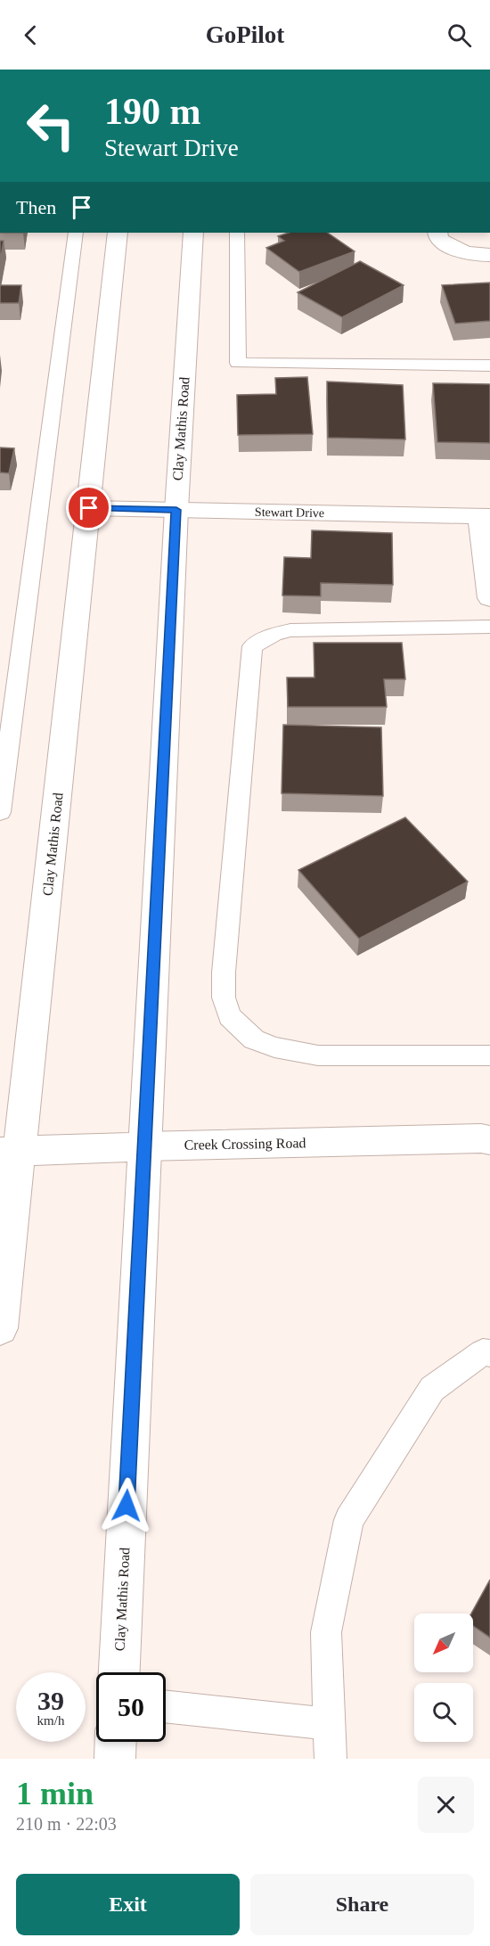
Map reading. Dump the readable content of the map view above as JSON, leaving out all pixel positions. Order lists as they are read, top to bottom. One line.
{"streets":{"main road":["Clay Mathis Road","Stewart Drive","Creek Crossing Road"]},"crossings":[["Clay Mathis Road","Stewart Drive"],["Clay Mathis Road","Creek Crossing Road"]],"north":"bottom left","page":{"header":"GoPilot","turn":["190 m","Stewart Drive"],"then":"Then","speed":"39 km/h","limit":"50","heading":["1 min","210 m · 22:03"],"buttons":["Exit","Share"]}}
